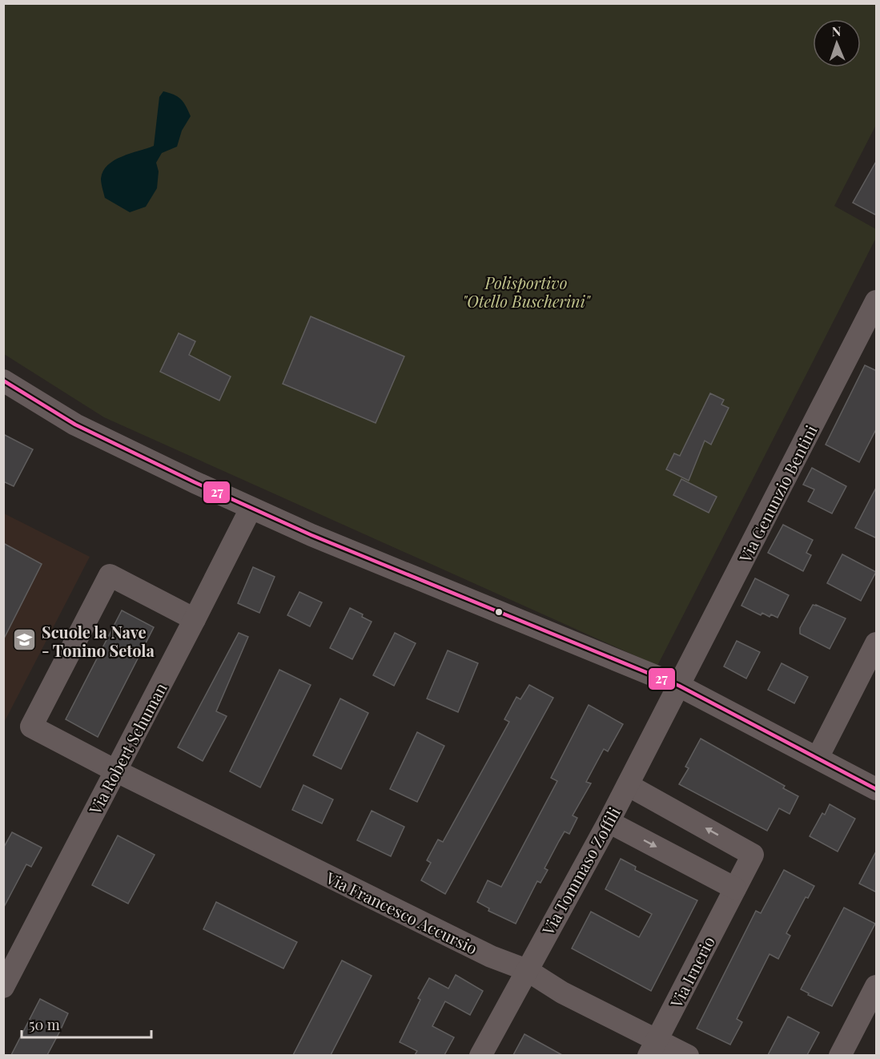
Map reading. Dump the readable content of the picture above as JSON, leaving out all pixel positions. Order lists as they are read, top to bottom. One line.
{"streets":{"street":["Via Genunzio Bentini","Via Robert Schuman","Via Tommaso Zoffili","Via Francesco Accursio","Via Irnerio"]},"crossings":[["Via Genunzio Bentini","Via Tommaso Zoffili"],["Via Robert Schuman","Via Francesco Accursio"],["Via Tommaso Zoffili","Via Francesco Accursio"],["Via Tommaso Zoffili","Via Irnerio"],["Via Francesco Accursio","Via Irnerio"]],"parks":["Polisportivo \"Otello Buscherini\""],"places":{"school or university":["Scuole la Nave - Tonino Setola"]},"lines":["transit line 27"],"scale_bar":"50 m","north":"top"}
